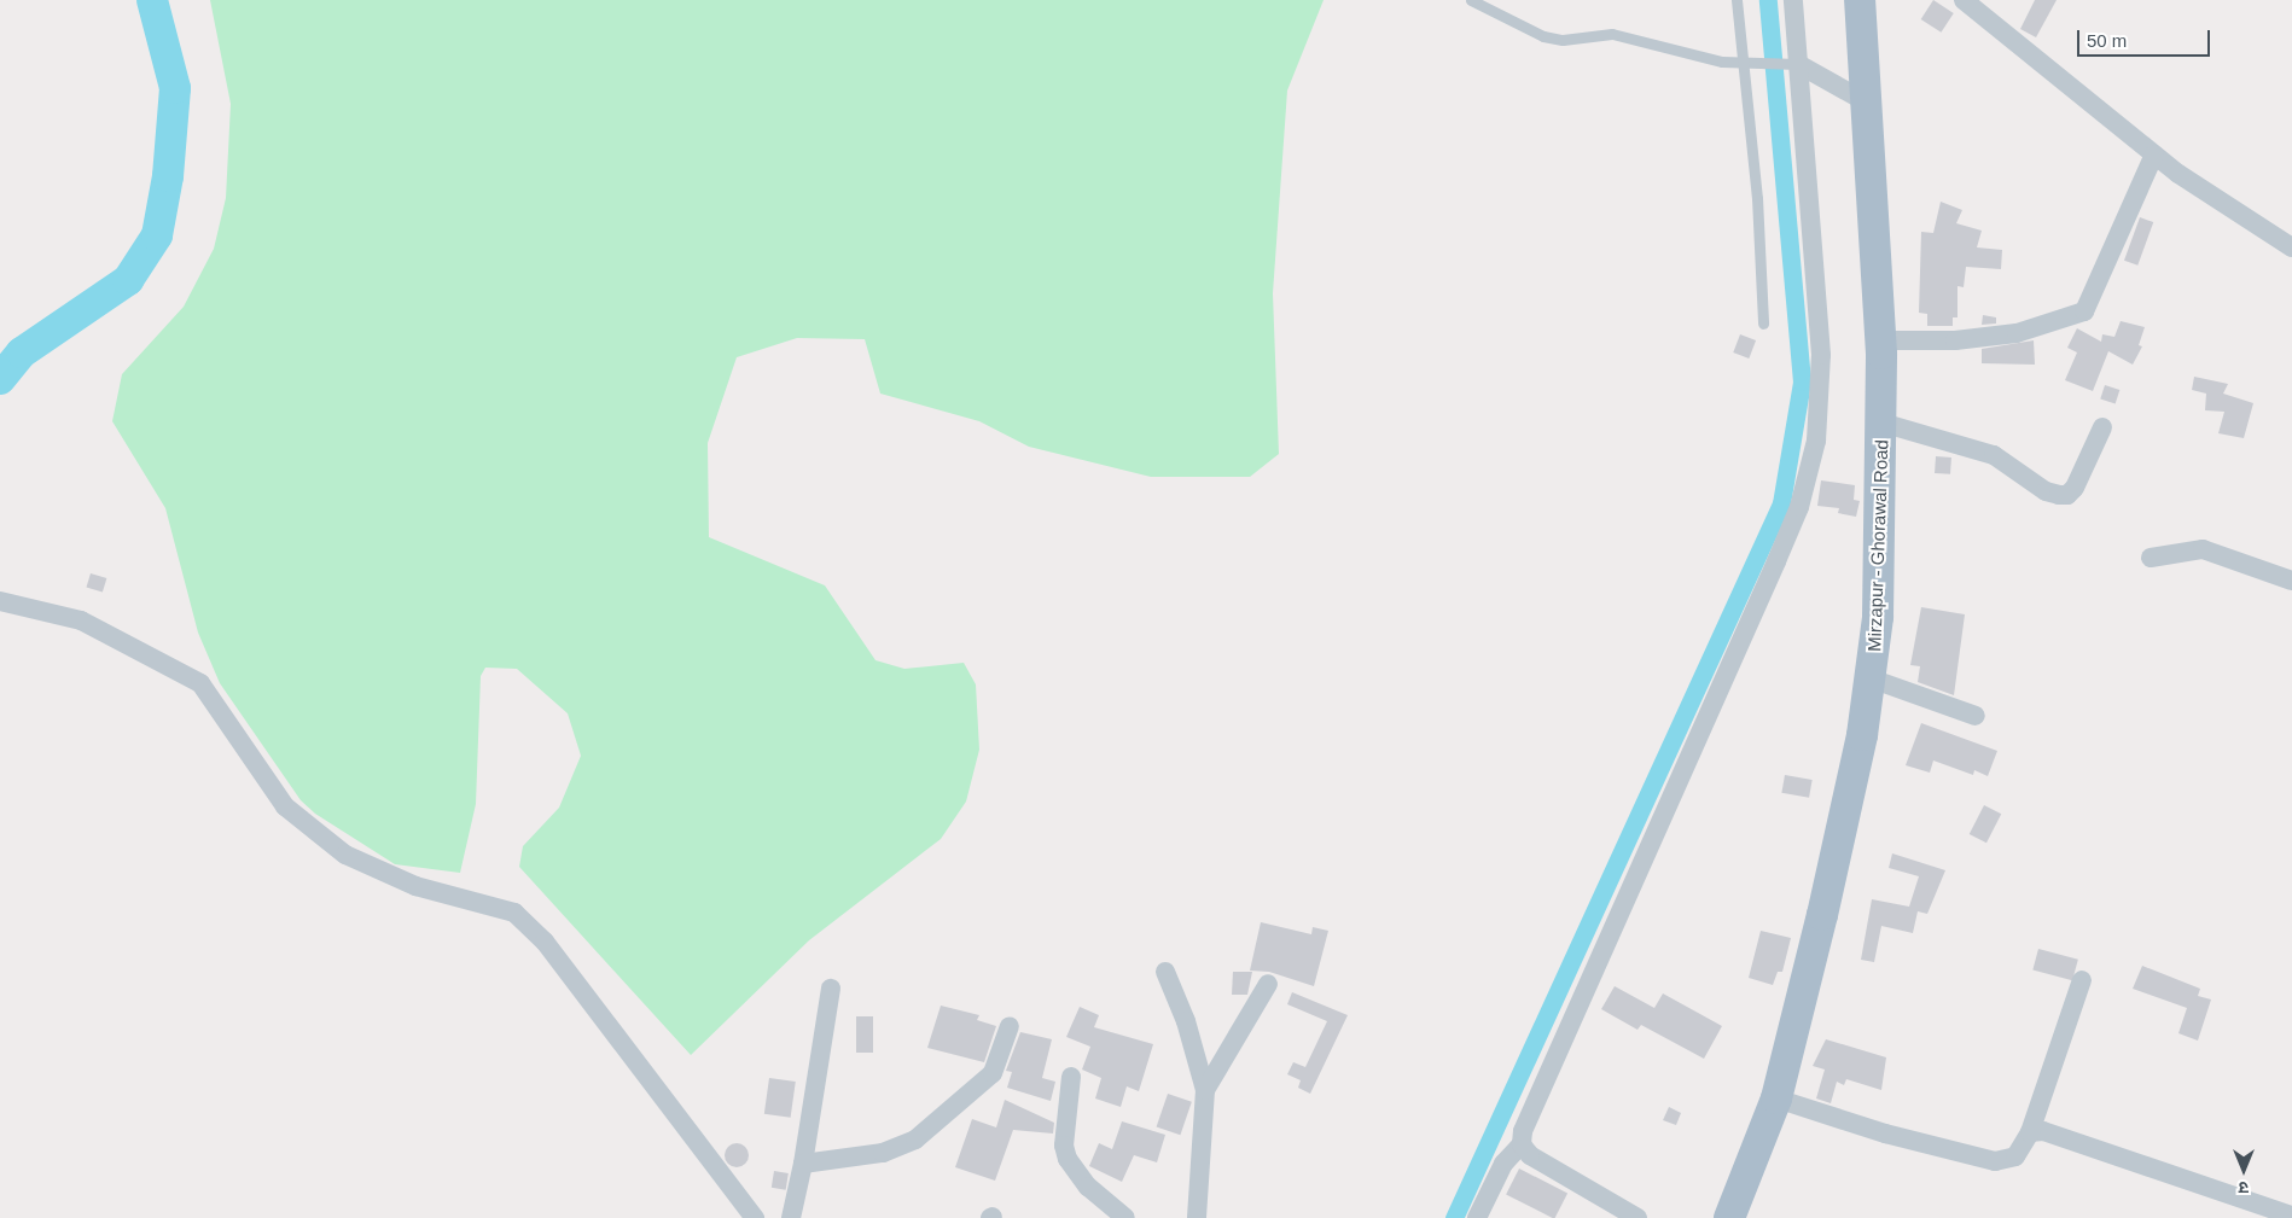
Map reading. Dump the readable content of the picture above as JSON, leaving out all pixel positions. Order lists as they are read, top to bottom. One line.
{"streets":{"main road":["Mirzapur - Ghorawal Road"]},"scale_bar":"50 m","north":"bottom"}
